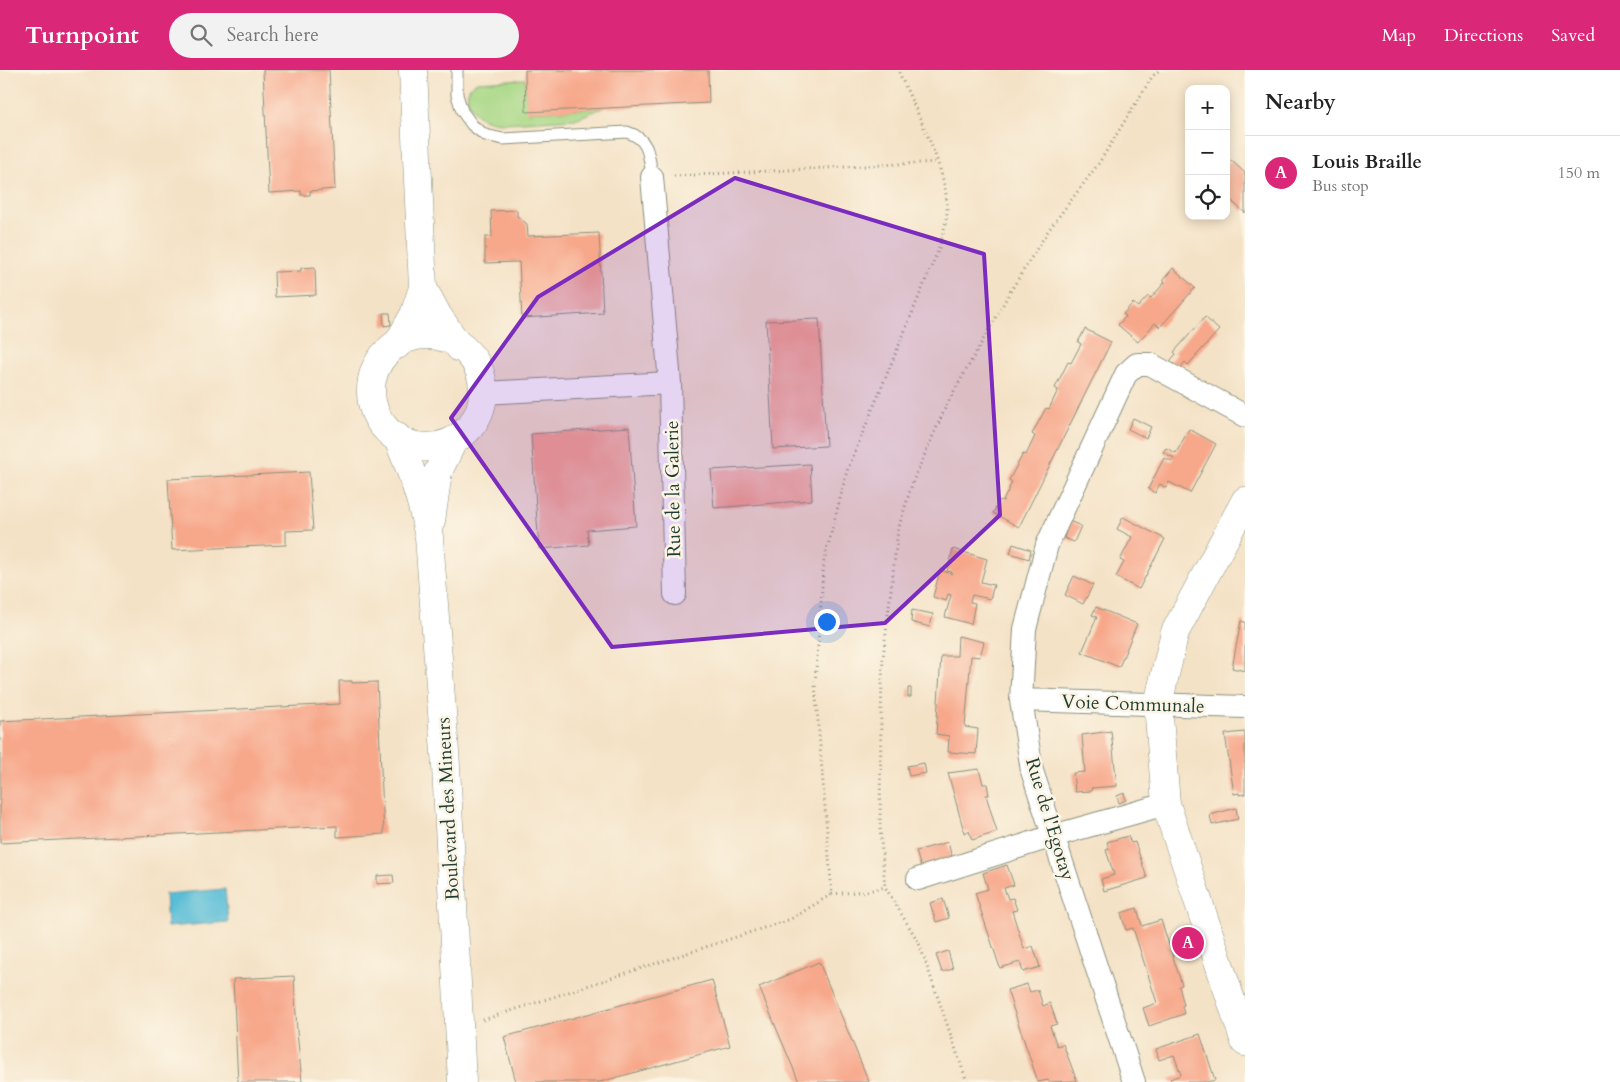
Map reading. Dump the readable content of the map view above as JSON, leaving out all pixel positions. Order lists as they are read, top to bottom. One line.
{"streets":{"street":["Rue de la Galerie","Voie Communale","Boulevard des Mineurs","Rue de l'Egotay"]},"crossings":[["Voie Communale","Rue de l'Egotay"]],"page":{"header":"Turnpoint","search":"Search here","nav":["Map","Directions","Saved"],"heading":"Nearby","map_buttons":["+","−"],"list":[{"mark":"A","name":"Louis Braille","note":"Bus stop","value":"150 m"}],"pins":"A"}}
